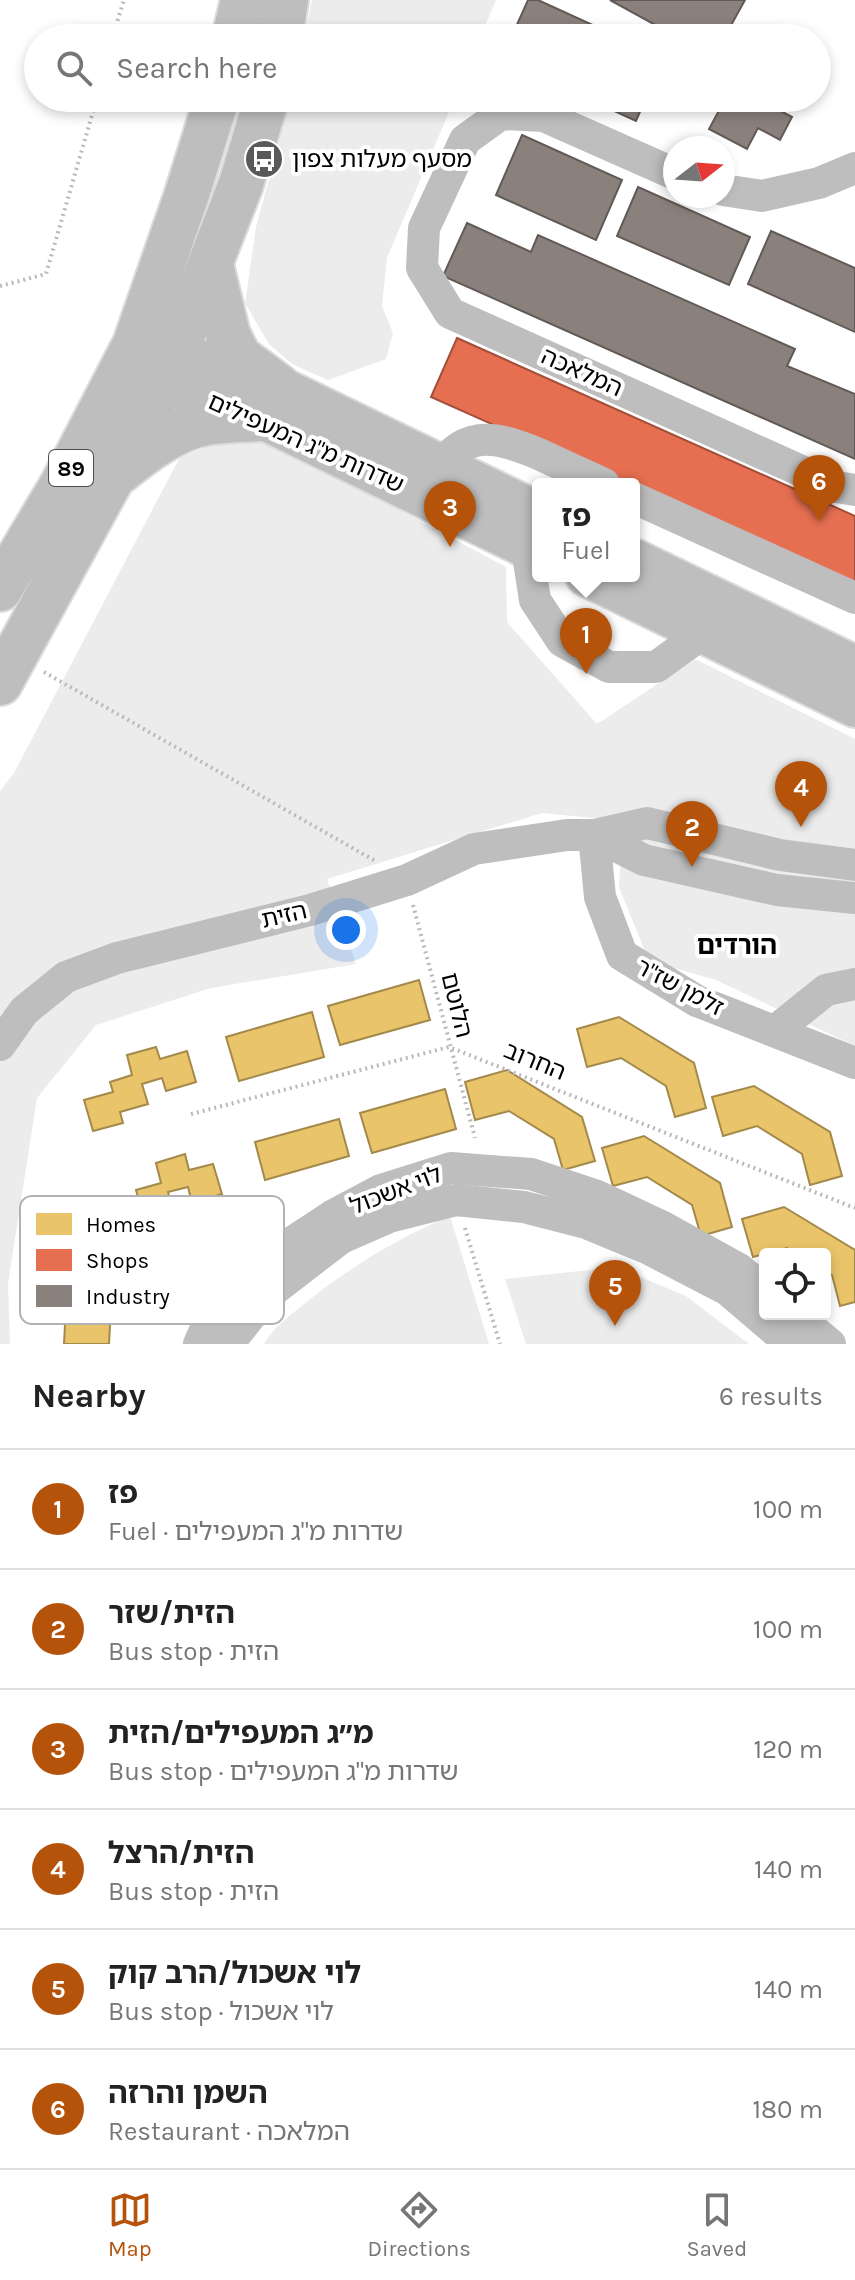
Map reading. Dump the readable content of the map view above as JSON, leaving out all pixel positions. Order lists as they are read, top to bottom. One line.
{"streets":{"highway":["89"],"main road":["שדרות מ\"ג המעפילים"],"street":["המלאכה","הזית","זלמן שז\"ר","לוי אשכול"],"path":["הלוטם","החרוב"]},"crossings":[["שדרות מ\"ג המעפילים","89"],["הזית","זלמן שז\"ר"],["הזית","הלוטם"],["הלוטם","החרוב"]],"districts":["הורדים"],"places":{"bus stop":["מסעף מעלות צפון"]},"legend":["Homes","Shops","Industry"],"north":"right","page":{"search":"Search here","pins":["6","3","1","4","2","5"],"popup":["פז","Fuel"],"heading":["Nearby","6 results"],"list":[{"mark":"1","name":"פז","note":"Fuel · שדרות מ\"ג המעפילים","value":"100 m"},{"mark":"2","name":"הזית/שזר","note":"Bus stop · הזית","value":"100 m"},{"mark":"3","name":"מ״ג המעפילים/הזית","note":"Bus stop · שדרות מ\"ג המעפילים","value":"120 m"},{"mark":"4","name":"הזית/הרצל","note":"Bus stop · הזית","value":"140 m"},{"mark":"5","name":"לוי אשכול/הרב קוק","note":"Bus stop · לוי אשכול","value":"140 m"},{"mark":"6","name":"השמן והרזה","note":"Restaurant · המלאכה","value":"180 m"}],"nav":["Map","Directions","Saved"]}}
